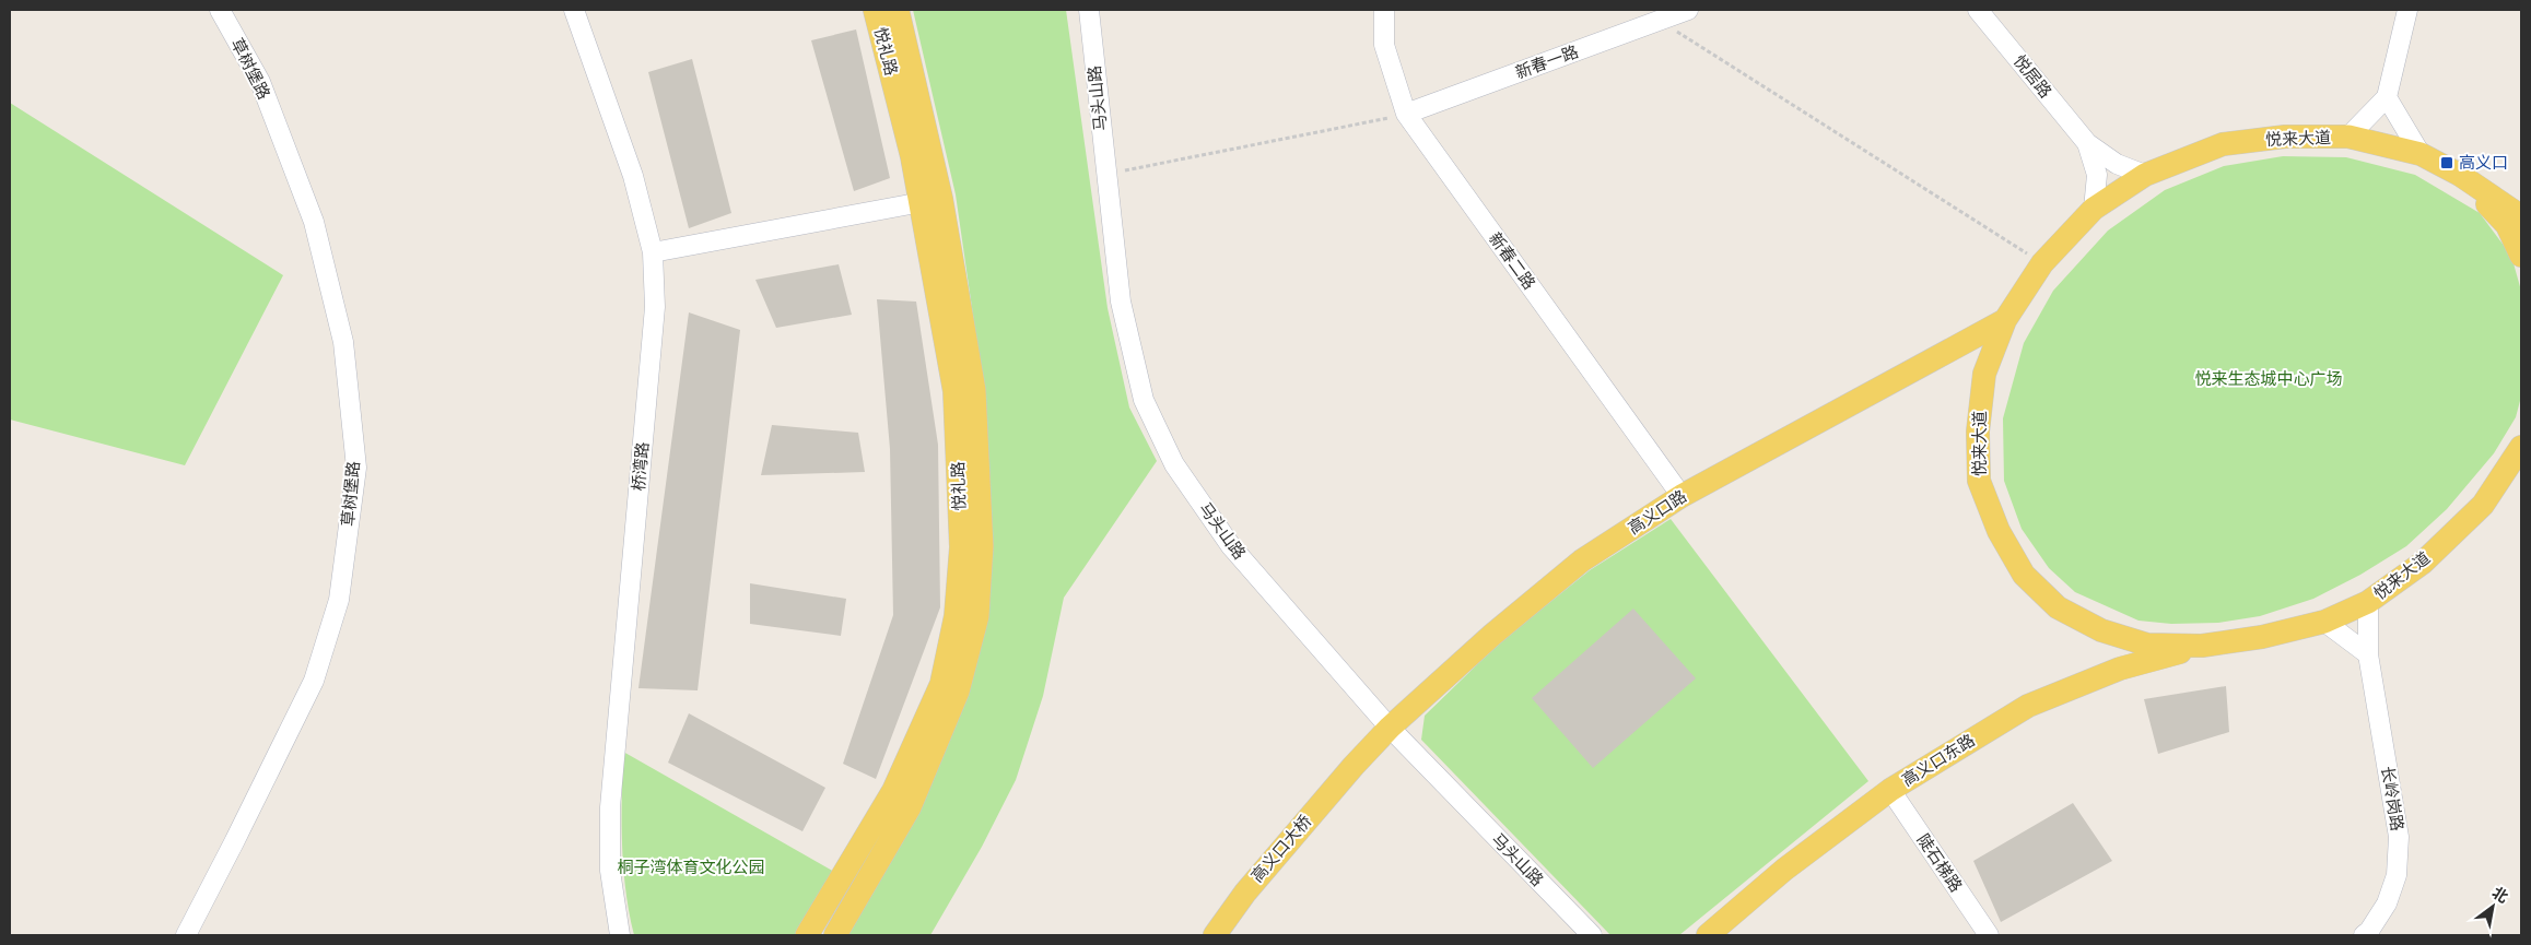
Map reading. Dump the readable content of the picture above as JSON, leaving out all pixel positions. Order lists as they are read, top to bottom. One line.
{"streets":{"main road":["悦礼路","悦来大道","高义口路","高义口东路","高义口大桥"],"street":["新春一路","草树堡路","悦居路","马头山路","新春二路","桥湾路","长岭岗路","陡石梯路"]},"crossings":[["新春一路","新春二路"],["马头山路","高义口路"],["悦来大道","高义口路"],["悦来大道","高义口东路"],["悦来大道","长岭岗路"],["新春二路","高义口路"],["高义口路","高义口大桥"],["高义口东路","陡石梯路"]],"parks":["悦来生态城中心广场","桐子湾体育文化公园"],"places":{"transit":["高义口"]},"north":"top right"}
